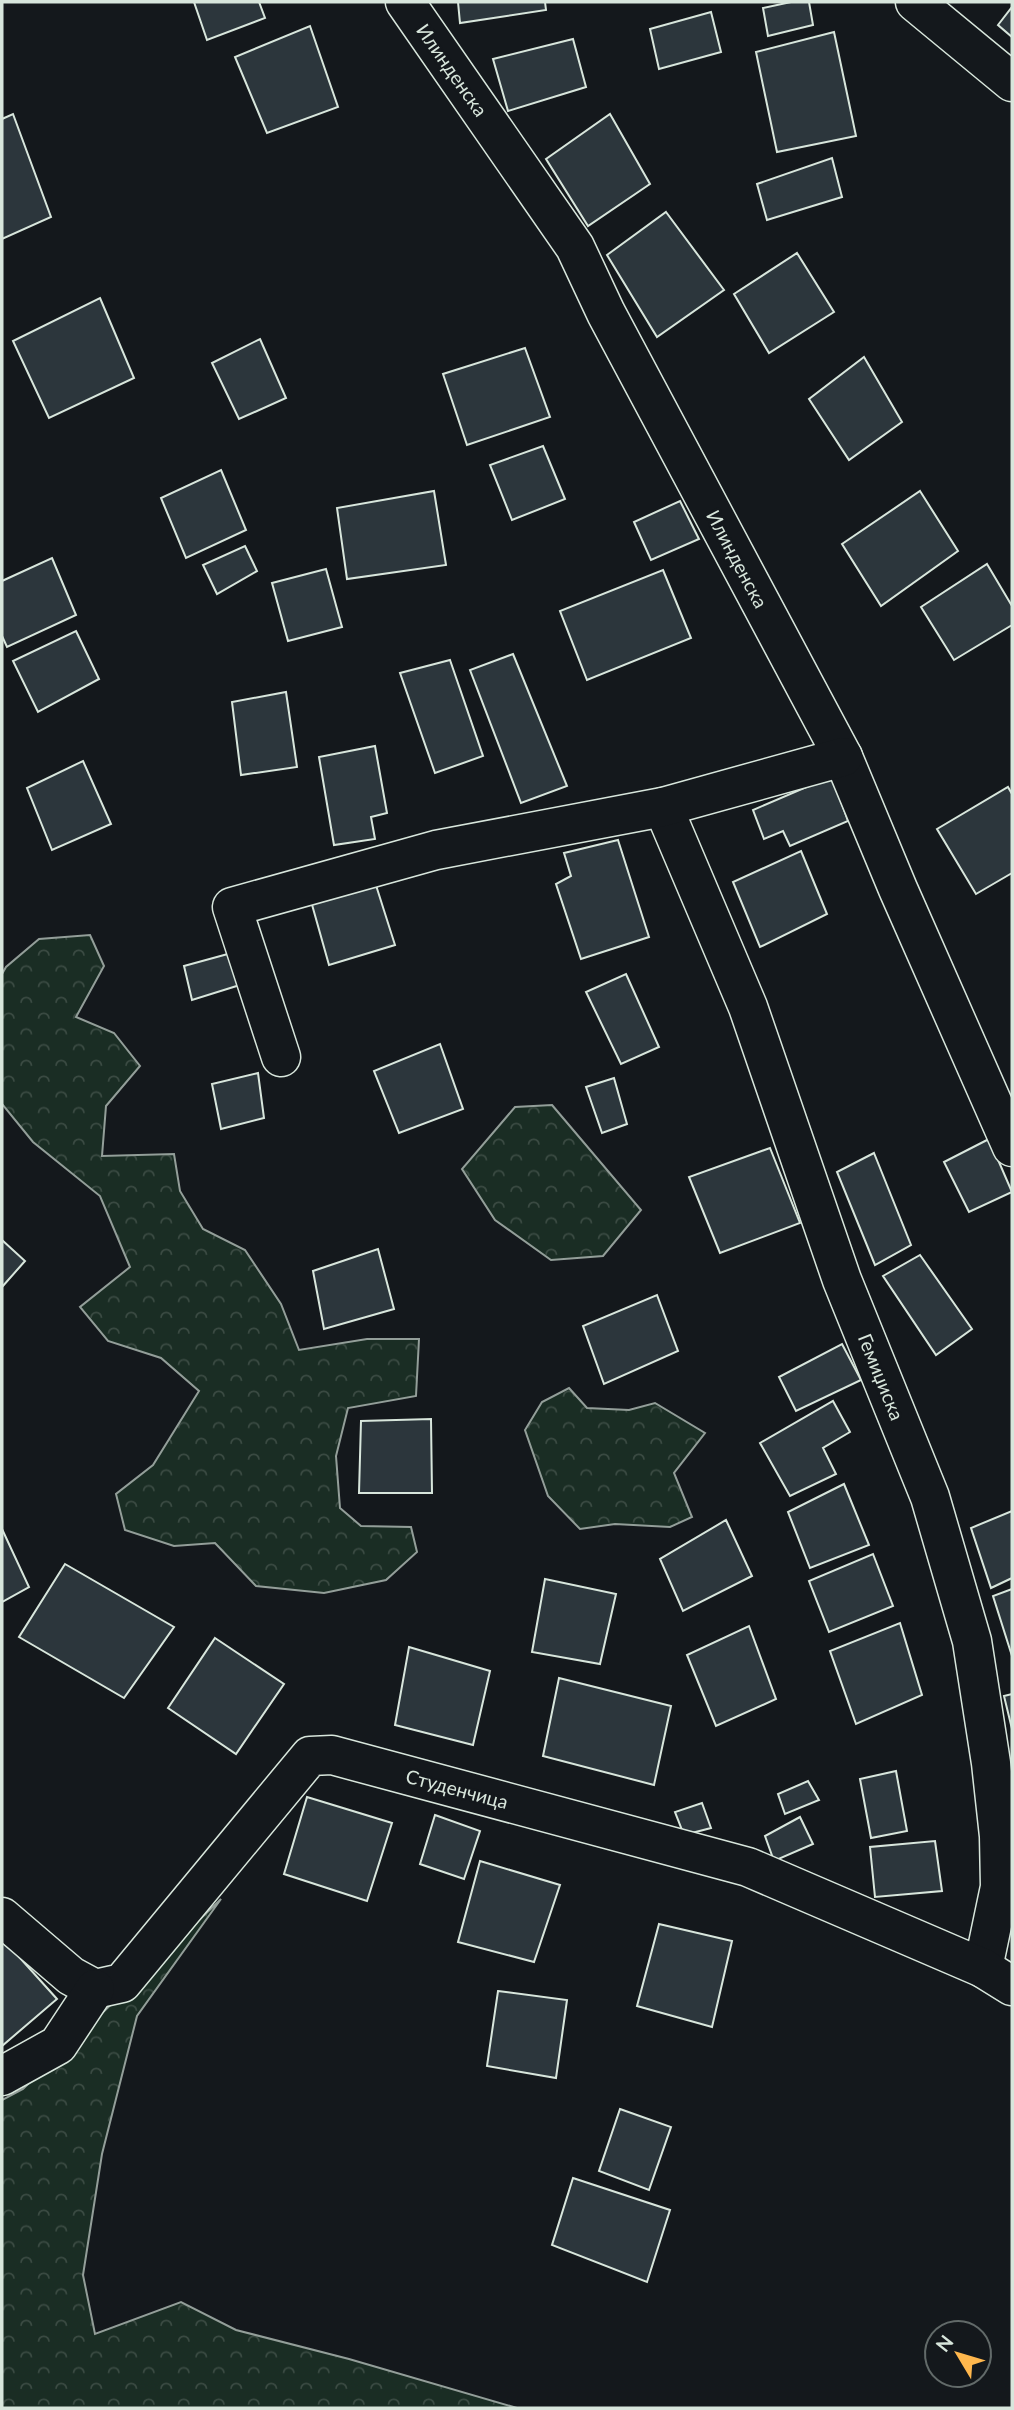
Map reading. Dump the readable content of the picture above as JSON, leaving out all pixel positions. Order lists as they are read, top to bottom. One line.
{"streets":{"street":["Илинденска","Гемиџиска","Студенчица"]},"crossings":[["Гемиџиска","Студенчица"]],"north":"top left"}
